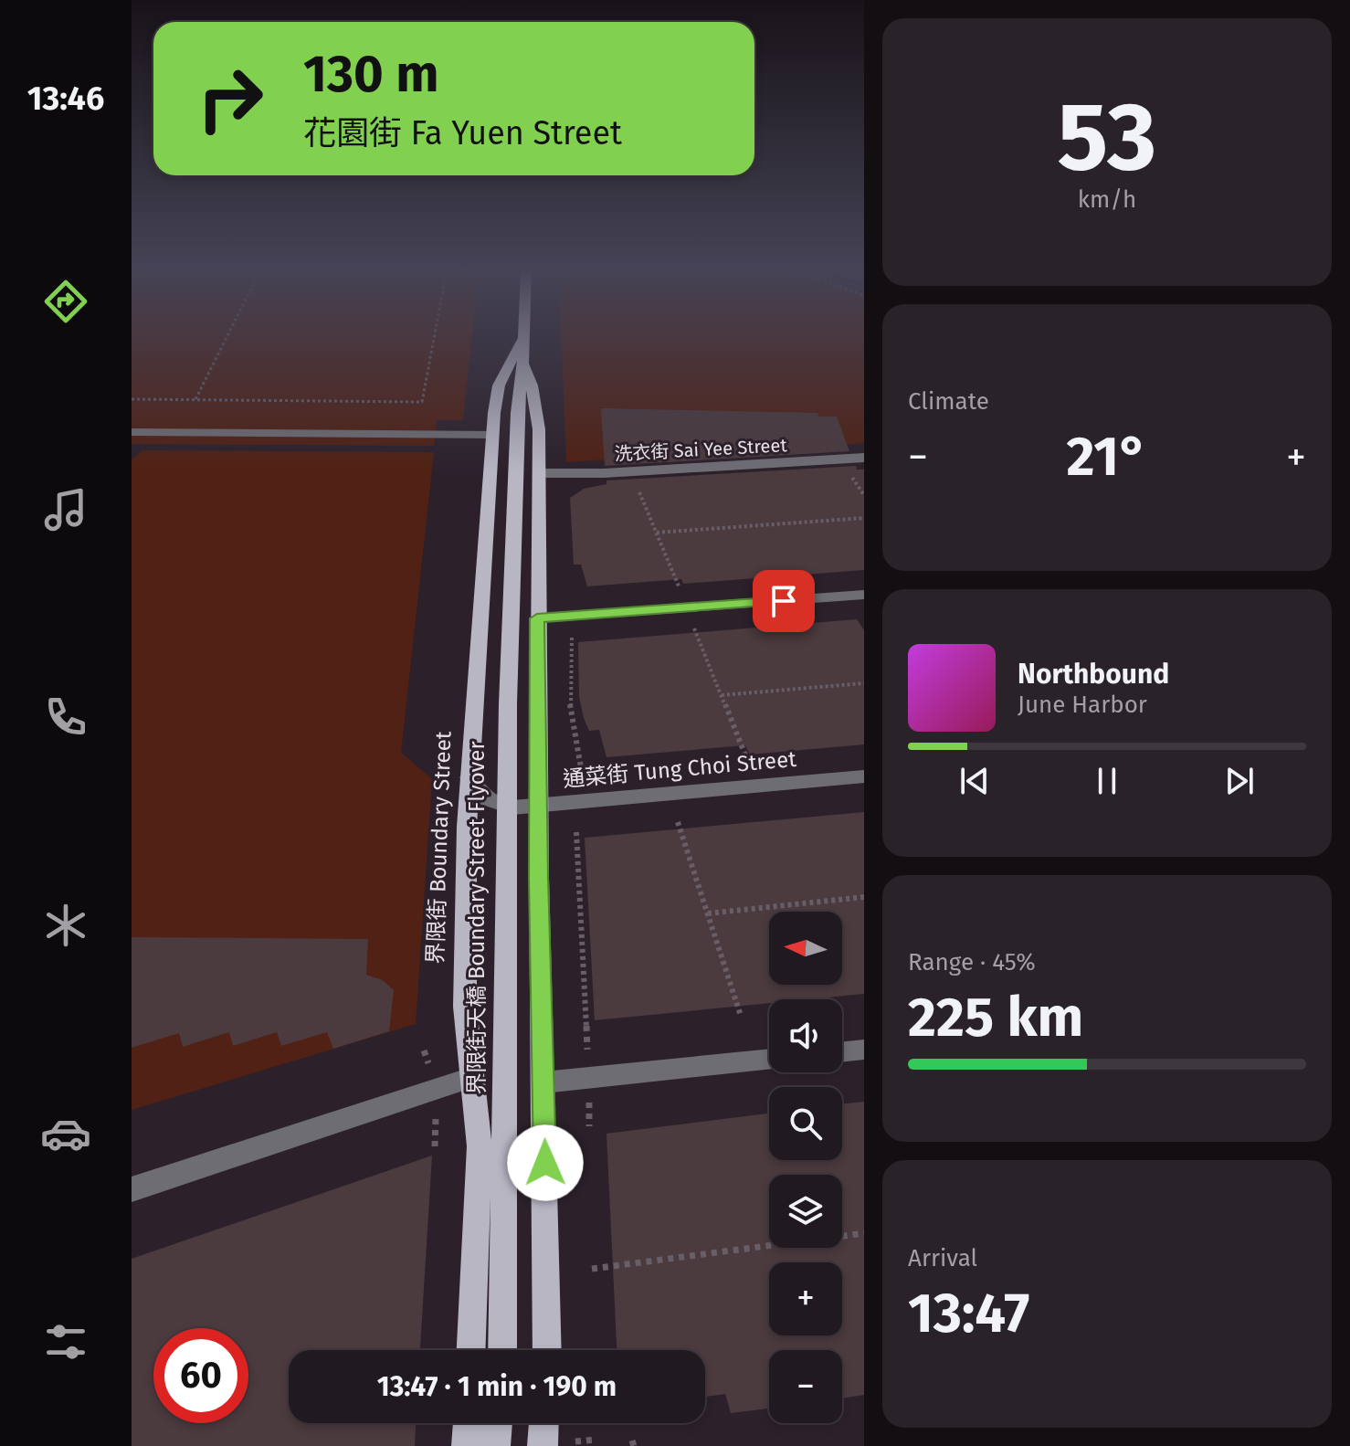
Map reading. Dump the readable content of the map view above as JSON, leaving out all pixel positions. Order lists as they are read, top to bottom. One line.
{"streets":{"main road":["界限街 Boundary Street","界限街天橋 Boundary Street Flyover"],"street":["洗衣街 Sai Yee Street","通菜街 Tung Choi Street"]},"crossings":[["洗衣街 Sai Yee Street","界限街 Boundary Street"],["通菜街 Tung Choi Street","界限街 Boundary Street"],["界限街 Boundary Street","界限街天橋 Boundary Street Flyover"]],"north":"left","page":{"tabs":"13:46","tile":[["53","km/h"],"Climate",["Range · 45%","225 km"],["Arrival","13:47"]],"turn":["130 m","花園街 Fa Yuen Street"],"heat":["−","21°","+"],"song":["Northbound","June Harbor"],"map_buttons":["+","−"],"limit":"60","trip":"13:47 · 1 min · 190 m"}}
